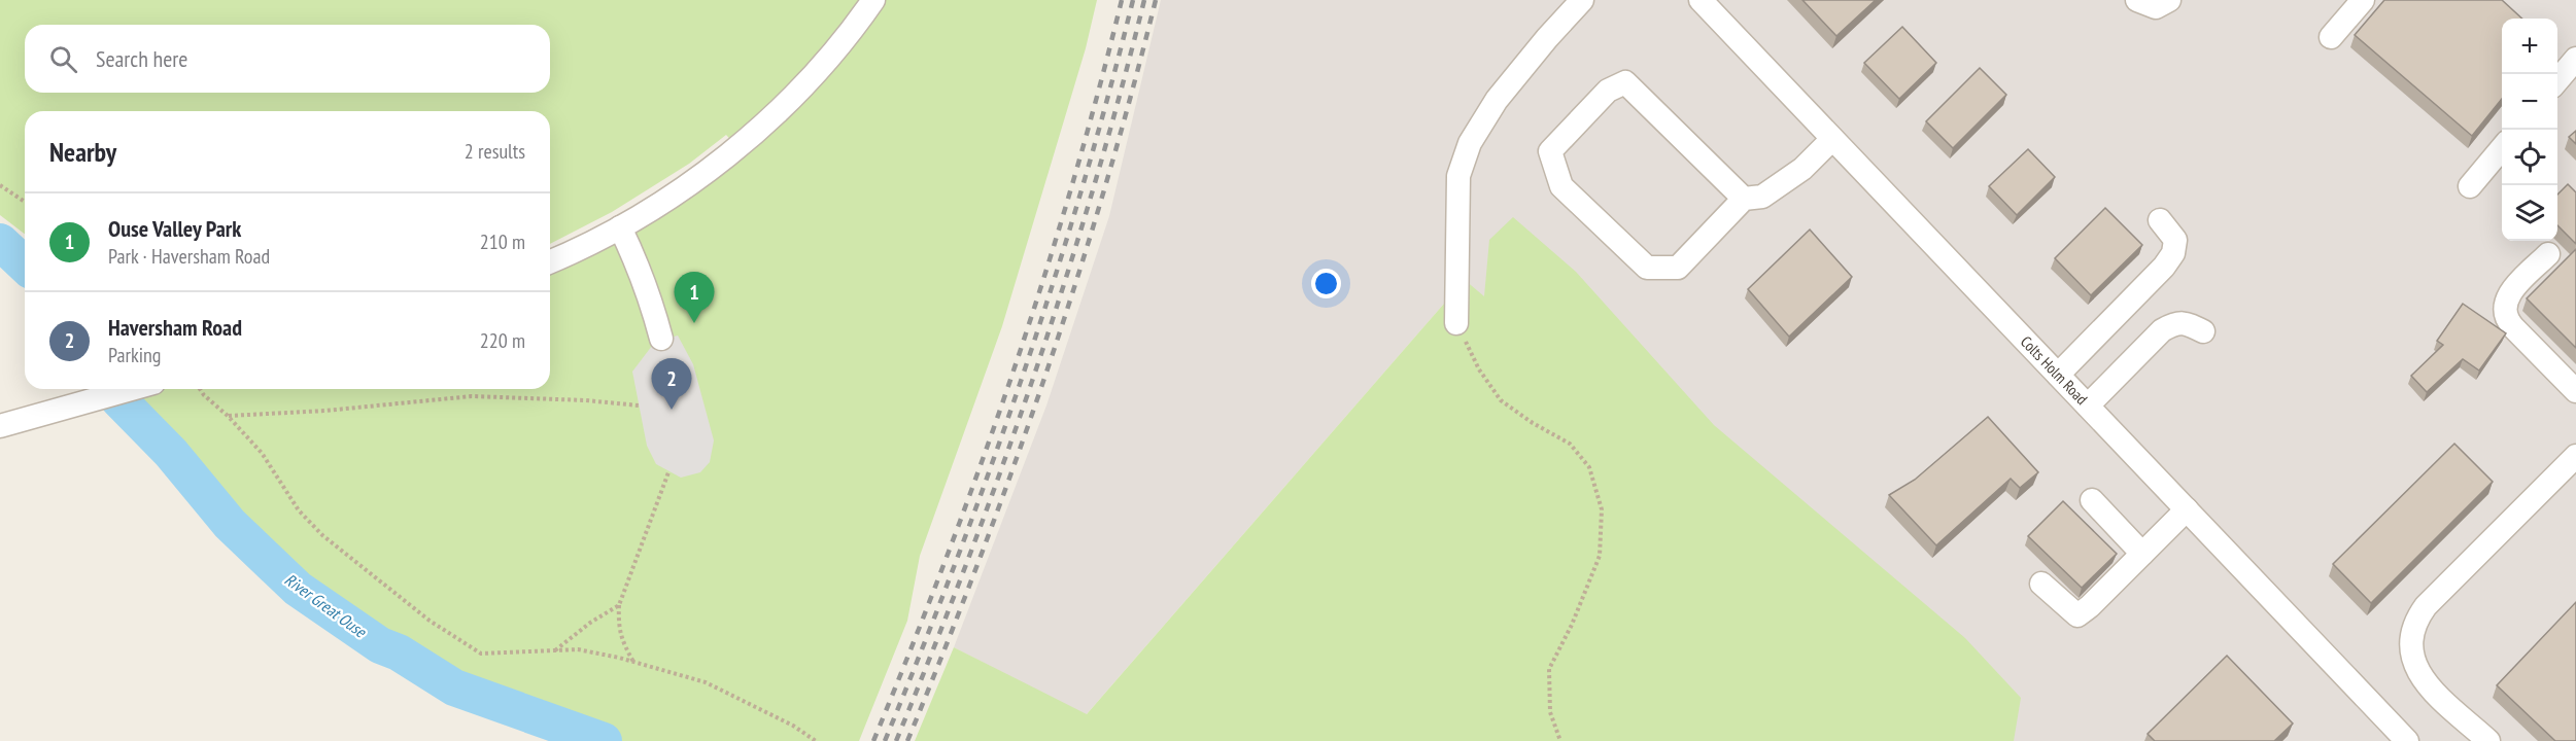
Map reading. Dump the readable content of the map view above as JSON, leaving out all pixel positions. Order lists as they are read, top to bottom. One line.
{"streets":{"street":["Colts Holm Road"]},"water":["River Great Ouse"],"page":{"map_buttons":["+","−"],"search":"Search here","heading":["Nearby","2 results"],"list":[{"mark":"1","name":"Ouse Valley Park","note":"Park · Haversham Road","value":"210 m"},{"mark":"2","name":"Haversham Road","note":"Parking","value":"220 m"}],"pins":["1","2"]}}
